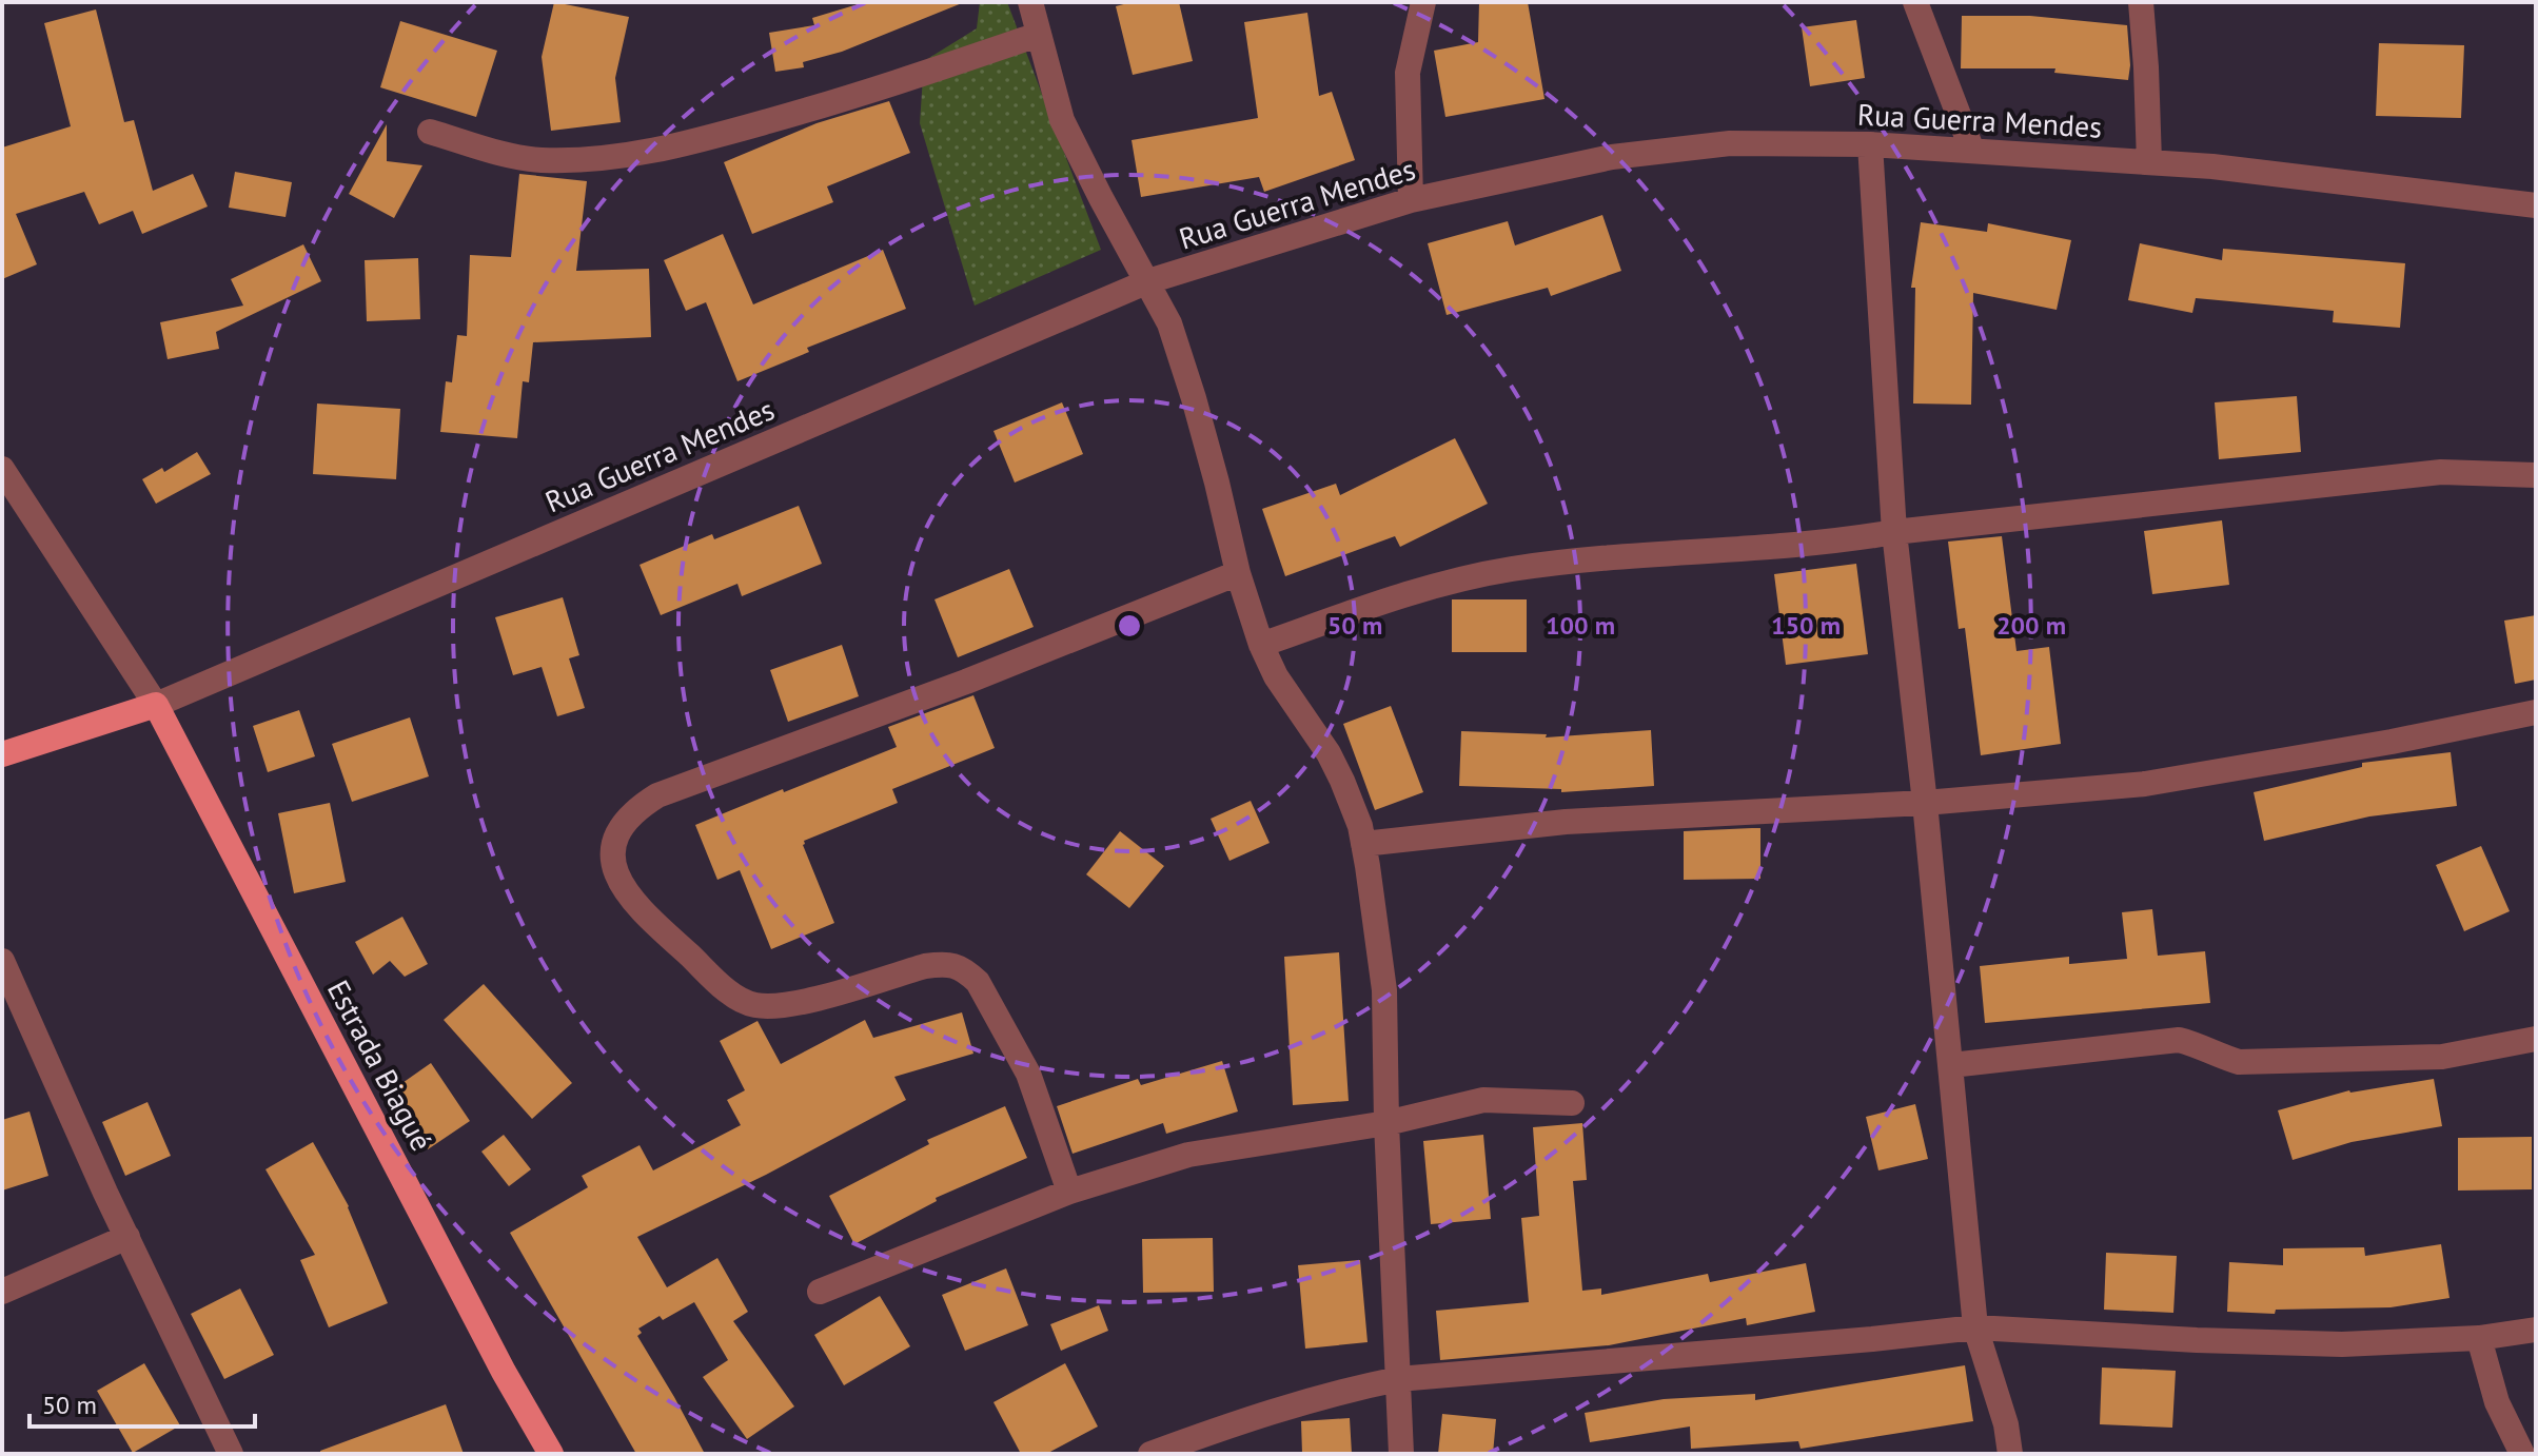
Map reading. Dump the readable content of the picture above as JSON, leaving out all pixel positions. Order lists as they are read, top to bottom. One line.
{"streets":{"main road":["Estrada Biagué"],"street":["Rua Guerra Mendes"]},"crossings":[["Rua Guerra Mendes","Estrada Biagué"]],"scale_bar":"50 m","rings":["50 m","100 m","150 m","200 m"]}
